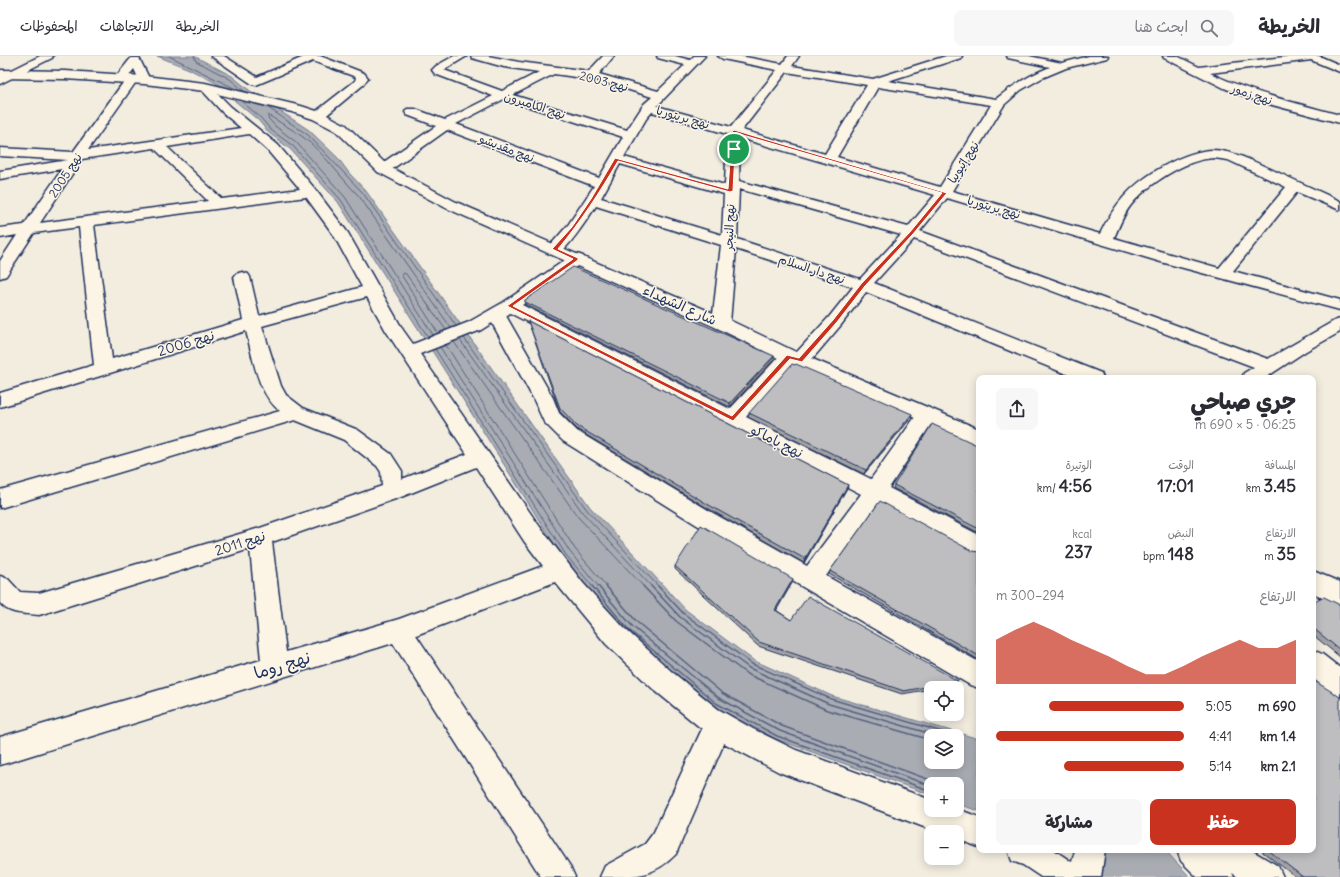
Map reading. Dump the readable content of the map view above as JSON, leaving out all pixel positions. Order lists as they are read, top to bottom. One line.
{"streets":{"main road":["شارع الشهداء"],"street":["نهج 2003","نهج زمور","نهج الكاميرون","نهج بريتوريا","نهج مقديشو","نهج إثيوبيا","نهج 2005","نهج النيجر","نهج دار السلام","نهج 2006","نهج باماكو","نهج 2011","نهج روما"]},"crossings":[["نهج بريتوريا","نهج إثيوبيا"],["نهج بريتوريا","نهج النيجر"],["نهج إثيوبيا","نهج دار السلام"],["نهج إثيوبيا","شارع الشهداء"],["نهج إثيوبيا","نهج باماكو"],["نهج 2005","شارع الشهداء"],["نهج النيجر","نهج دار السلام"],["نهج النيجر","شارع الشهداء"]],"page":{"header":"الخريطة","search":"ابحث هنا","nav":["الخريطة","الاتجاهات","المحفوظات"],"heading":["جري صباحي","06:25 · 5 × 690 m"],"stats":[["المسافة","3.45 km"],["الوقت","17:01"],["الوتيرة","4:56 /km"],["الارتفاع","35 m"],["النبض","148 bpm"],["kcal","237"]],"chart":["الارتفاع","294–300 m"],"map_buttons":["+","−"],"list":[{"name":"690 m","note":"5:05"},{"name":"1.4 km","note":"4:41"},{"name":"2.1 km","note":"5:14"}],"buttons":["حفظ","مشاركة"]}}
